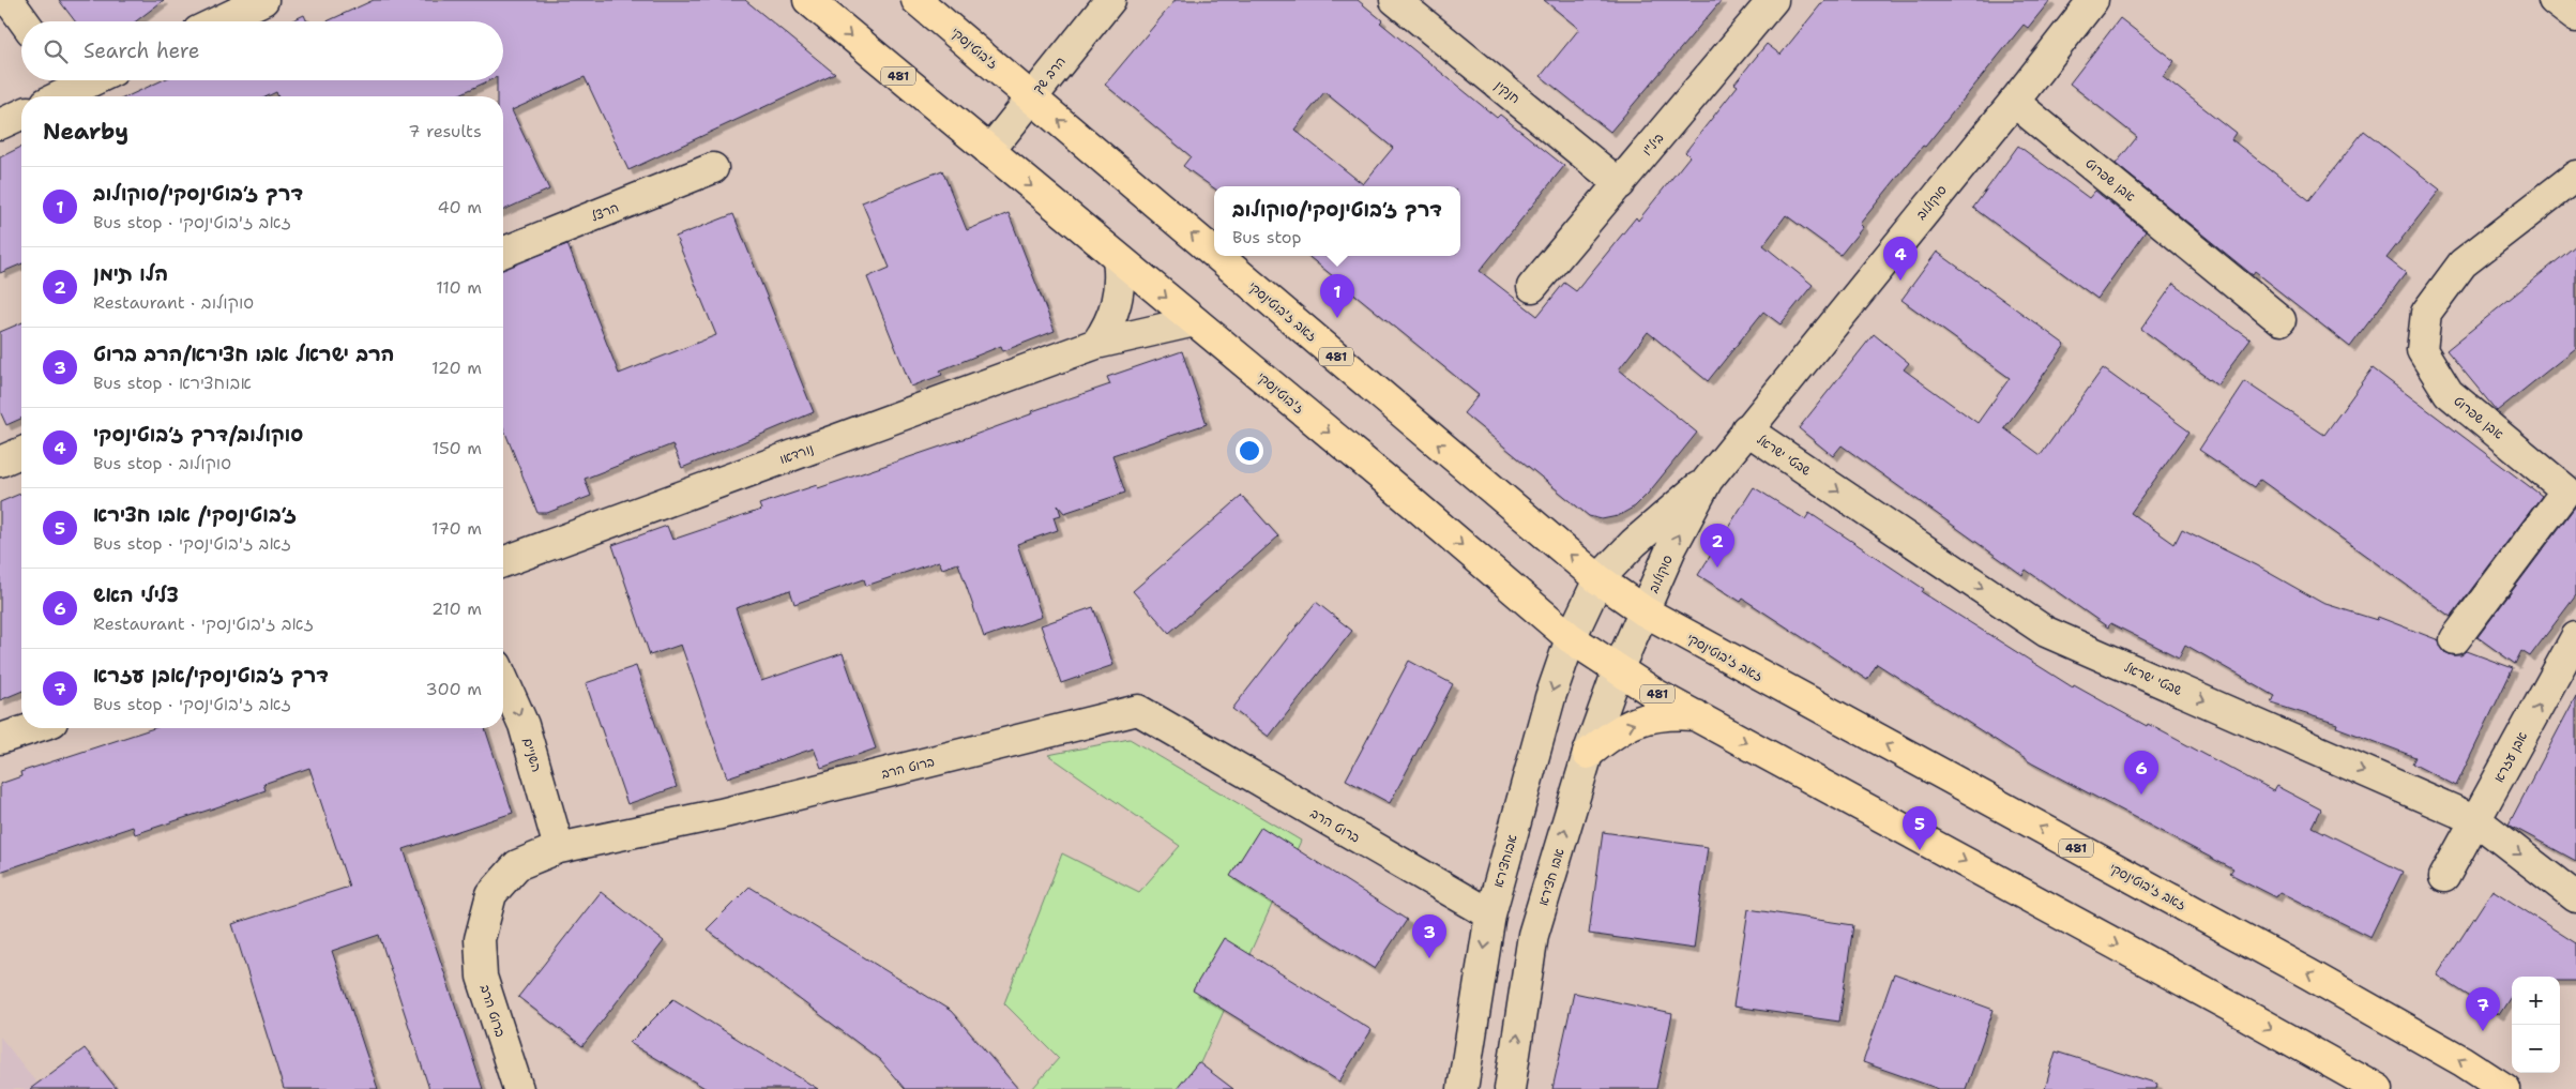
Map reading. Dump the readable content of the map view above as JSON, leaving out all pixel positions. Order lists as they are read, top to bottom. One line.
{"streets":{"main road":["ז'בוטינסקי","481","זאב ז'בוטינסקי"],"street":["הרב שך","חנקין","ביל\"ו","אבן שפרוט","סוקולוב","הרצל","נורדאו","שבטי ישראל","השניים","אבן עזרא","ברוט הרב","אבוחצירא","אבו חצירא"]},"crossings":[["ז'בוטינסקי","הרב שך"],["ז'בוטינסקי","481"],["ז'בוטינסקי","זאב ז'בוטינסקי"],["ז'בוטינסקי","נורדאו"],["ז'בוטינסקי","אבוחצירא"],["הרב שך","481"],["הרב שך","זאב ז'בוטינסקי"],["481","סוקולוב"],["481","אבוחצירא"],["481","אבו חצירא"],["חנקין","ביל\"ו"],["אבן שפרוט","סוקולוב"],["סוקולוב","זאב ז'בוטינסקי"],["סוקולוב","שבטי ישראל"],["סוקולוב","אבו חצירא"],["שבטי ישראל","אבן עזרא"],["השניים","ברוט הרב"],["ברוט הרב","אבוחצירא"]],"one_way":["ז'בוטינסקי","שבטי ישראל","השניים","אבן עזרא","אבוחצירא","אבו חצירא"],"page":{"search":"Search here","heading":["Nearby","7 results"],"list":[{"mark":"1","name":"דרך ז׳בוטינסקי/סוקולוב","note":"Bus stop · זאב ז'בוטינסקי","value":"40 m"},{"mark":"2","name":"הלו תימן","note":"Restaurant · סוקולוב","value":"110 m"},{"mark":"3","name":"הרב ישראל אבו חצירא/הרב ברוט","note":"Bus stop · אבוחצירא","value":"120 m"},{"mark":"4","name":"סוקולוב/דרך ז׳בוטינסקי","note":"Bus stop · סוקולוב","value":"150 m"},{"mark":"5","name":"ז׳בוטינסקי/ אבו חצירא","note":"Bus stop · זאב ז'בוטינסקי","value":"170 m"},{"mark":"6","name":"צלילי האש","note":"Restaurant · זאב ז'בוטינסקי","value":"210 m"},{"mark":"7","name":"דרך ז׳בוטינסקי/אבן עזרא","note":"Bus stop · זאב ז'בוטינסקי","value":"300 m"}],"popup":["דרך ז׳בוטינסקי/סוקולוב","Bus stop"],"pins":["4","1","2","6","5","3","7"],"map_buttons":["+","−"]}}
